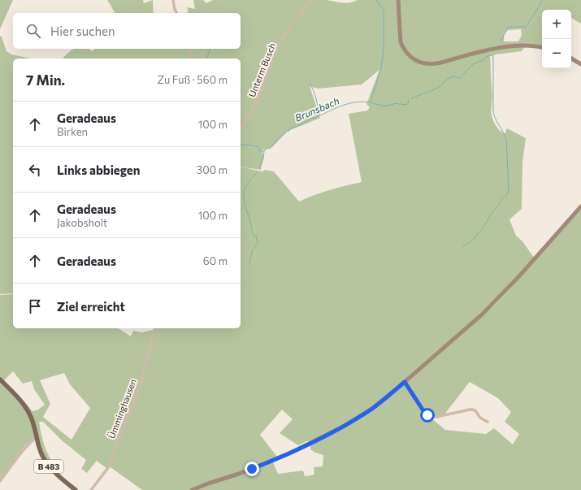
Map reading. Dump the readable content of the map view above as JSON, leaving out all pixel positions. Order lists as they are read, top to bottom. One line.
{"streets":{"main road":["B 483"],"street":["Unterm Busch","Ümminghausen"]},"water":["Brunsbach"],"page":{"map_buttons":["+","−"],"search":"Hier suchen","heading":["7 Min.","Zu Fuß · 560 m"],"list":[["Geradeaus","Birken","100 m"],["Links abbiegen","300 m"],["Geradeaus","Jakobsholt","100 m"],["Geradeaus","60 m"],"Ziel erreicht"]}}
